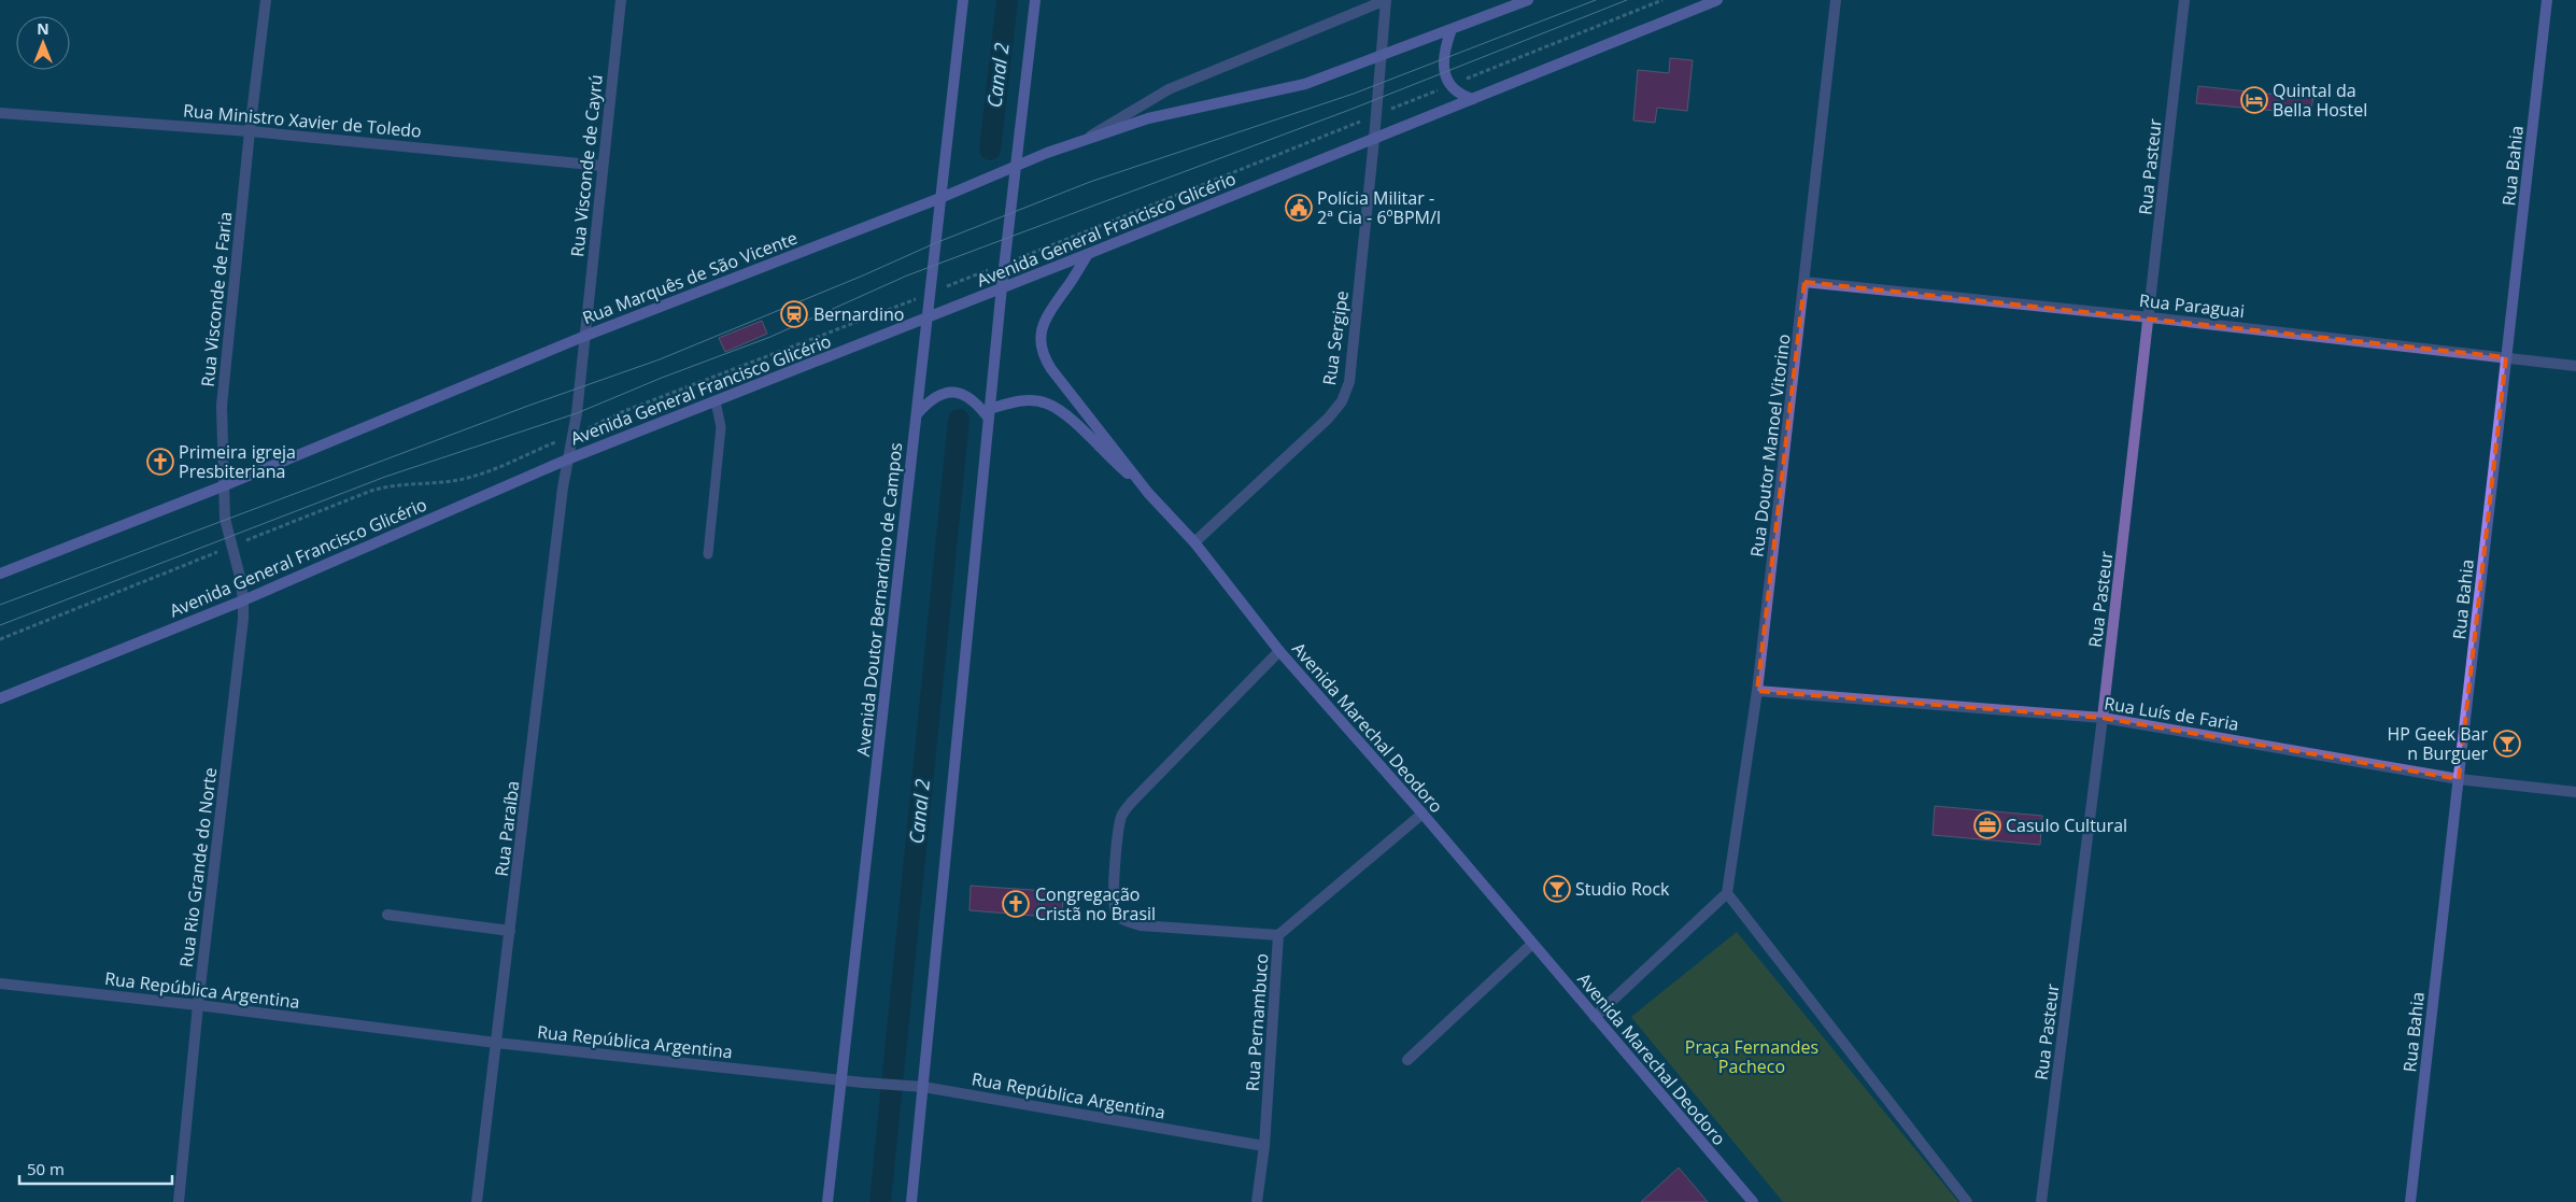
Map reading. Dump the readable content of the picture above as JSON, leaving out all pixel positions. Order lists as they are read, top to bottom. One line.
{"streets":{"main road":["Rua Bahia","Avenida General Francisco Glicério","Rua Marquês de São Vicente","Avenida Doutor Bernardino de Campos","Avenida Marechal Deodoro"],"street":["Rua Ministro Xavier de Toledo","Rua Visconde de Cayrú","Rua Pasteur","Rua Visconde de Faria","Rua Paraguai","Rua Sergipe","Rua Doutor Manoel Vitorino","Rua Luís de Faria","Rua Paraíba","Rua Rio Grande do Norte","Rua República Argentina","Rua Pernambuco"]},"crossings":[["Rua Ministro Xavier de Toledo","Rua Visconde de Cayrú"],["Rua Ministro Xavier de Toledo","Rua Visconde de Faria"],["Rua Visconde de Cayrú","Rua Marquês de São Vicente"],["Rua Visconde de Cayrú","Rua Paraíba"],["Rua Bahia","Rua Paraguai"],["Rua Bahia","Rua Luís de Faria"],["Rua Pasteur","Rua Paraguai"],["Rua Pasteur","Rua Luís de Faria"],["Avenida General Francisco Glicério","Rua Visconde de Faria"],["Avenida General Francisco Glicério","Rua Sergipe"],["Avenida General Francisco Glicério","Avenida Doutor Bernardino de Campos"],["Avenida General Francisco Glicério","Avenida Marechal Deodoro"],["Avenida General Francisco Glicério","Rua Paraíba"],["Avenida General Francisco Glicério","Rua Rio Grande do Norte"],["Rua Marquês de São Vicente","Rua Visconde de Faria"],["Rua Marquês de São Vicente","Rua Sergipe"],["Rua Marquês de São Vicente","Avenida Doutor Bernardino de Campos"],["Rua Visconde de Faria","Rua Rio Grande do Norte"],["Rua Paraguai","Rua Doutor Manoel Vitorino"],["Rua Sergipe","Avenida Marechal Deodoro"],["Rua Doutor Manoel Vitorino","Rua Luís de Faria"],["Avenida Doutor Bernardino de Campos","Rua República Argentina"],["Avenida Marechal Deodoro","Rua Pernambuco"],["Rua Paraíba","Rua República Argentina"],["Rua Rio Grande do Norte","Rua República Argentina"],["Rua República Argentina","Rua Pernambuco"]],"water":["Canal 2"],"parks":["Praça Fernandes Pacheco"],"places":{"hotel":["Quintal da Bella Hostel"],"public building":["Polícia Militar - 2ª Cia - 6ºBPM/I"],"station":["Bernardino"],"church":["Primeira igreja Presbiteriana","Congregação Cristã no Brasil"],"bar":["HP Geek Bar n Burguer","Studio Rock"],"office":["Casulo Cultural"]},"scale_bar":"50 m","north":"top"}
